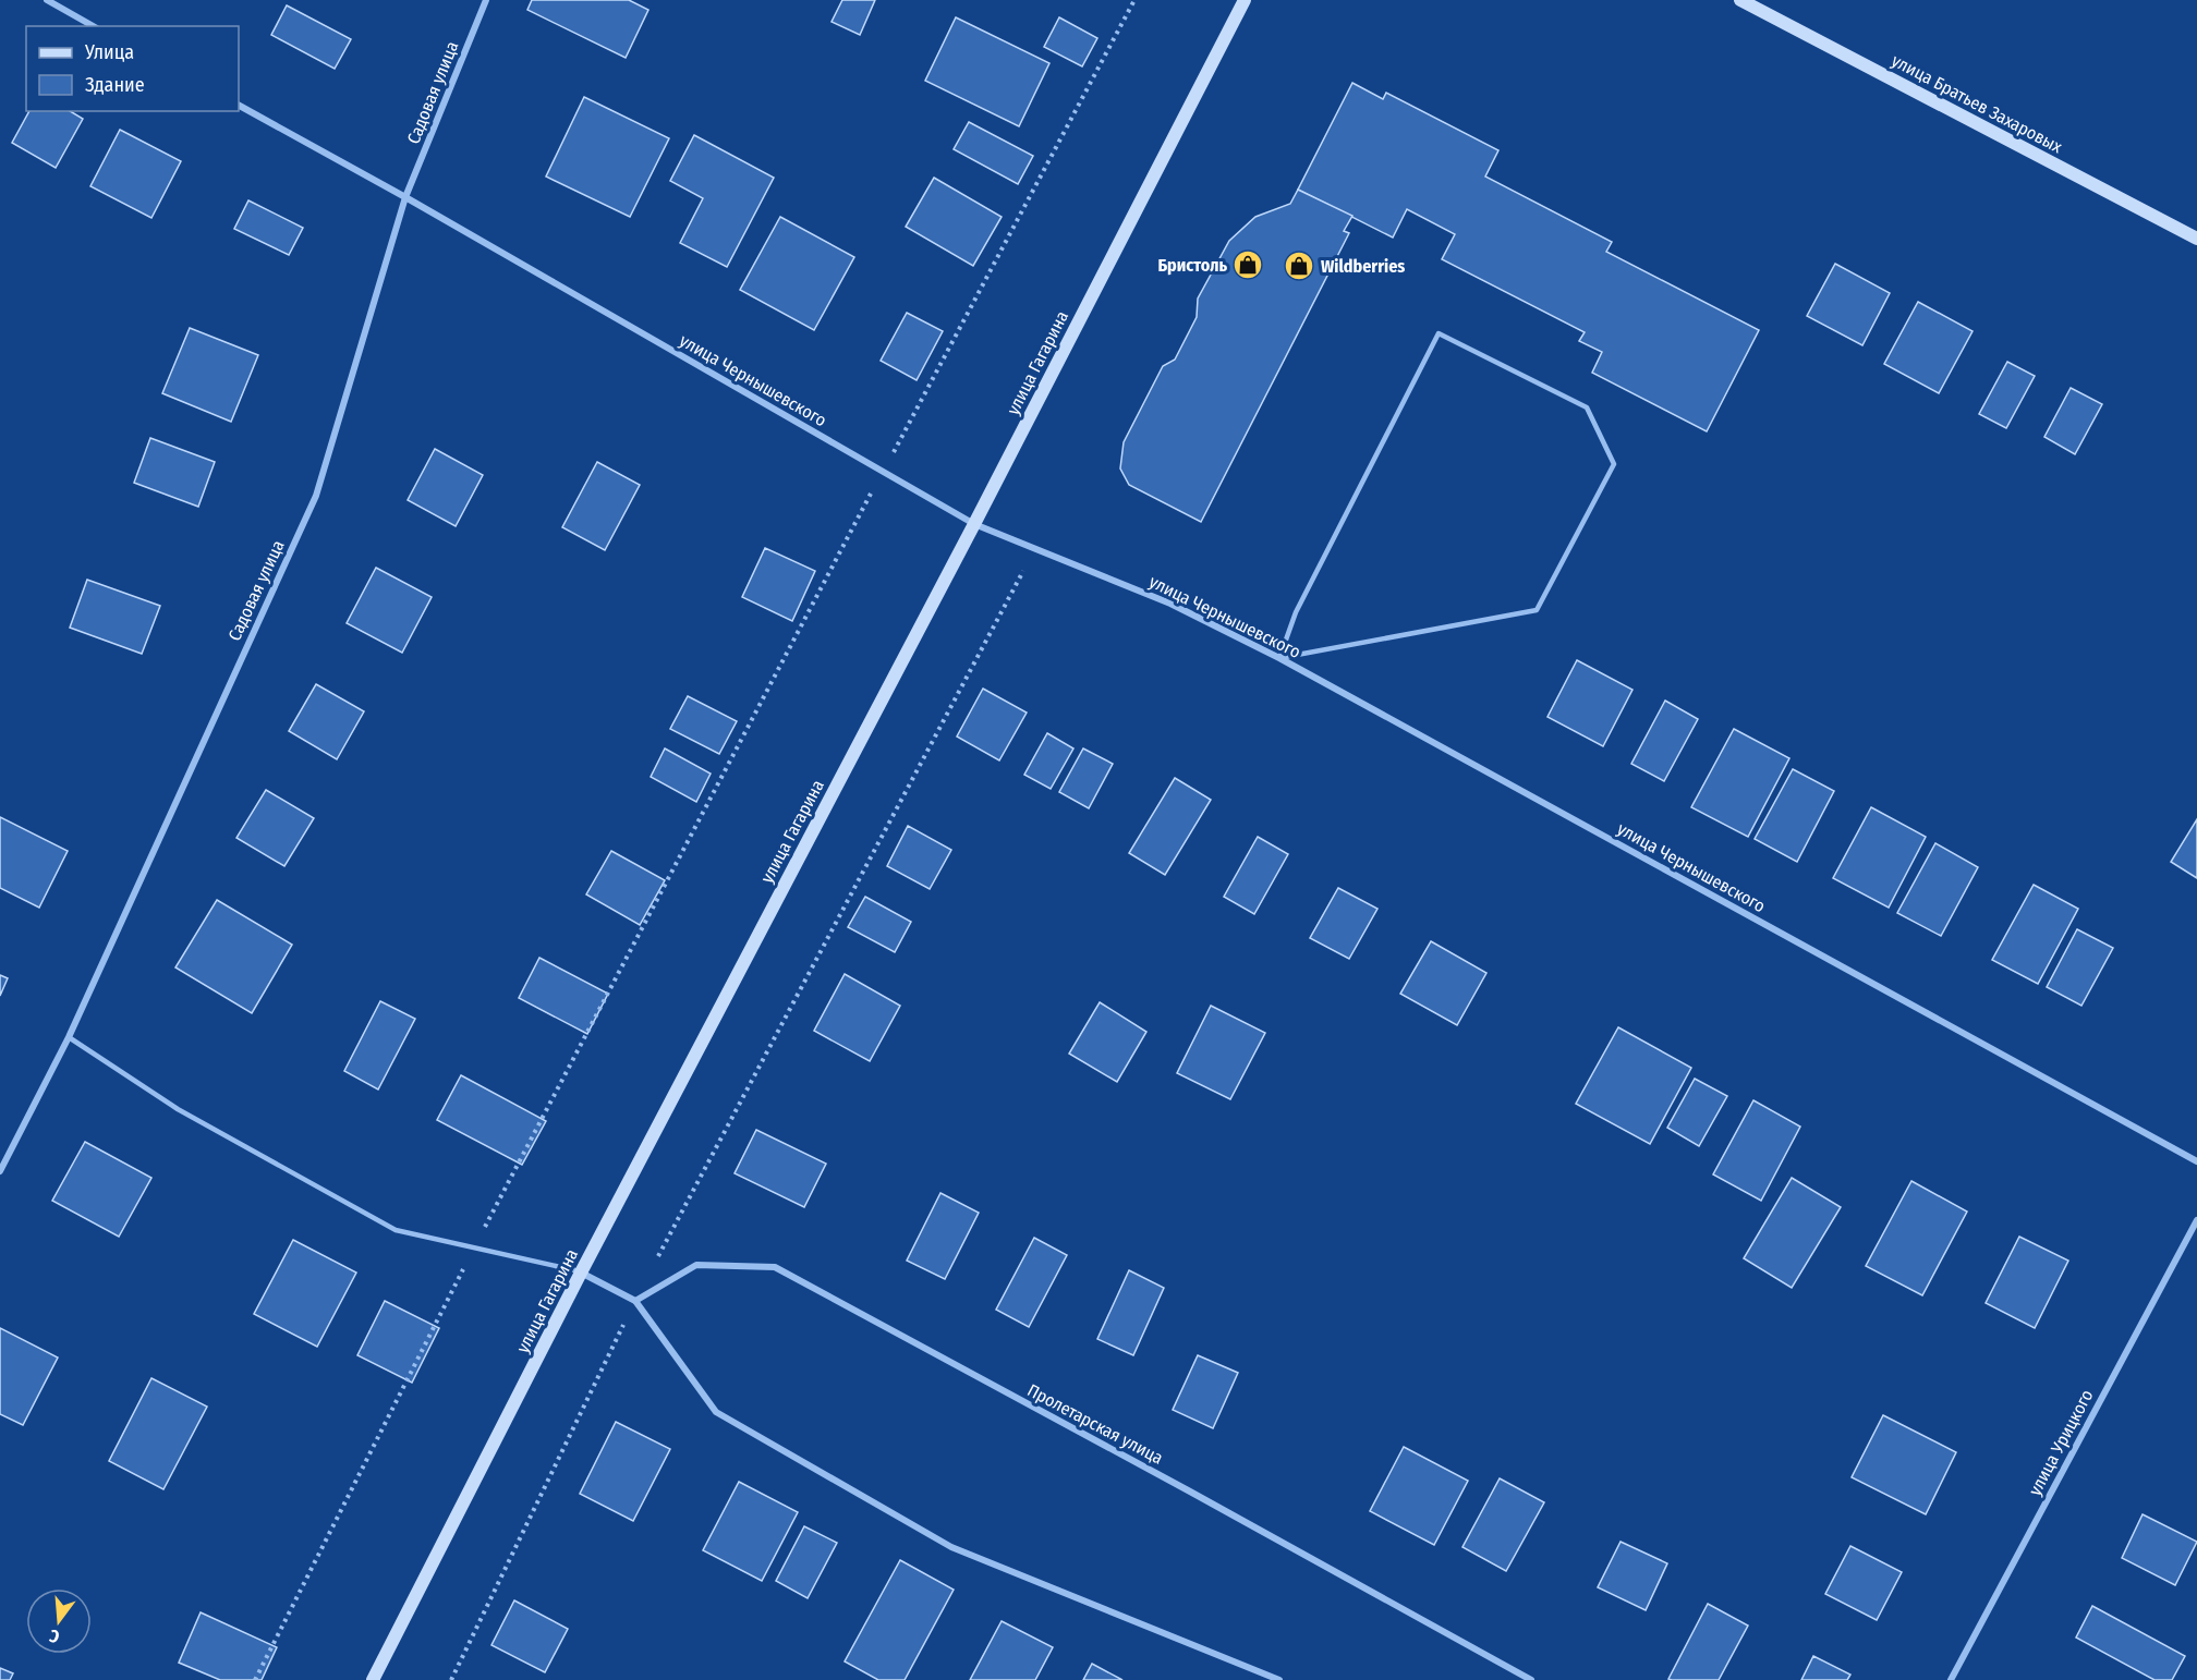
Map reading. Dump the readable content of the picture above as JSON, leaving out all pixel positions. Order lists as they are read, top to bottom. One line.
{"streets":{"main road":["улица Братьев Захаровых","улица Гагарина"],"street":["Садовая улица","улица Чернышевского","Пролетарская улица","улица Урицкого"]},"crossings":[["Садовая улица","улица Чернышевского"],["улица Гагарина","улица Чернышевского"]],"places":{"shop":["Бристоль","Wildberries"]},"legend":["Улица","Здание"],"north":"bottom"}
